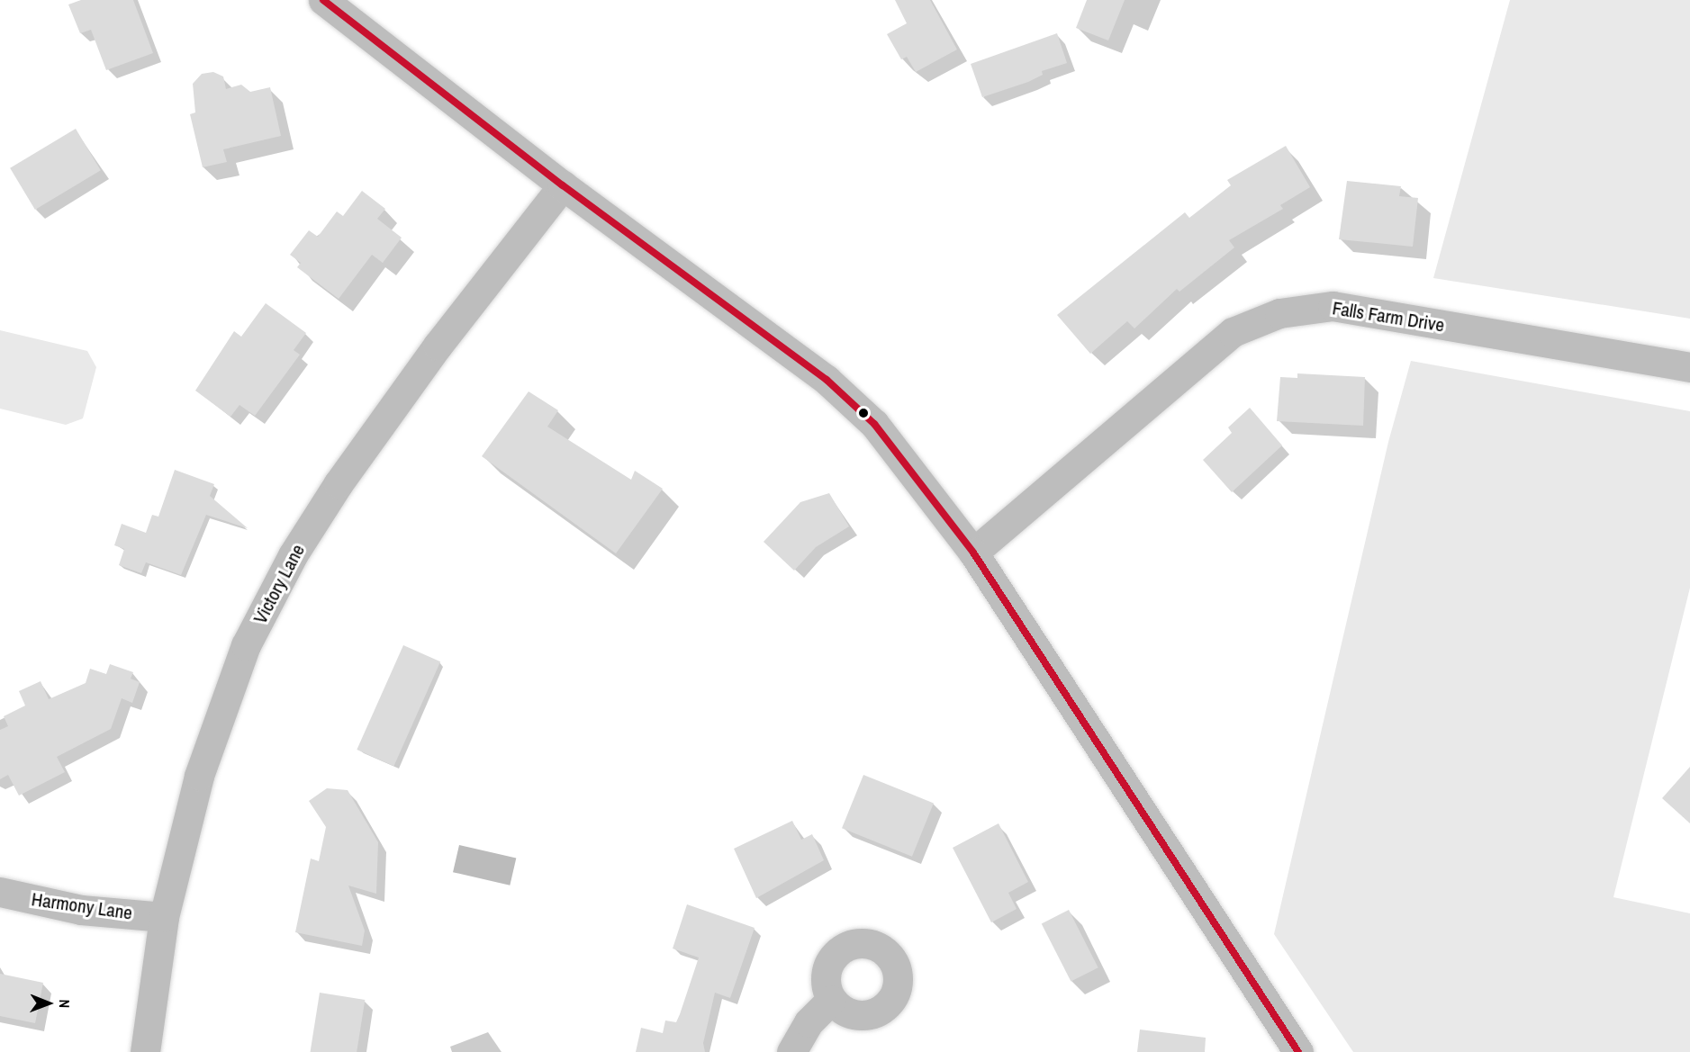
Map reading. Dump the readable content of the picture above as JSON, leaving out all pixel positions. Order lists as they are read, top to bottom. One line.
{"streets":{"street":["Falls Farm Drive","Victory Lane","Harmony Lane"]},"crossings":[["Victory Lane","Harmony Lane"]],"north":"right"}
